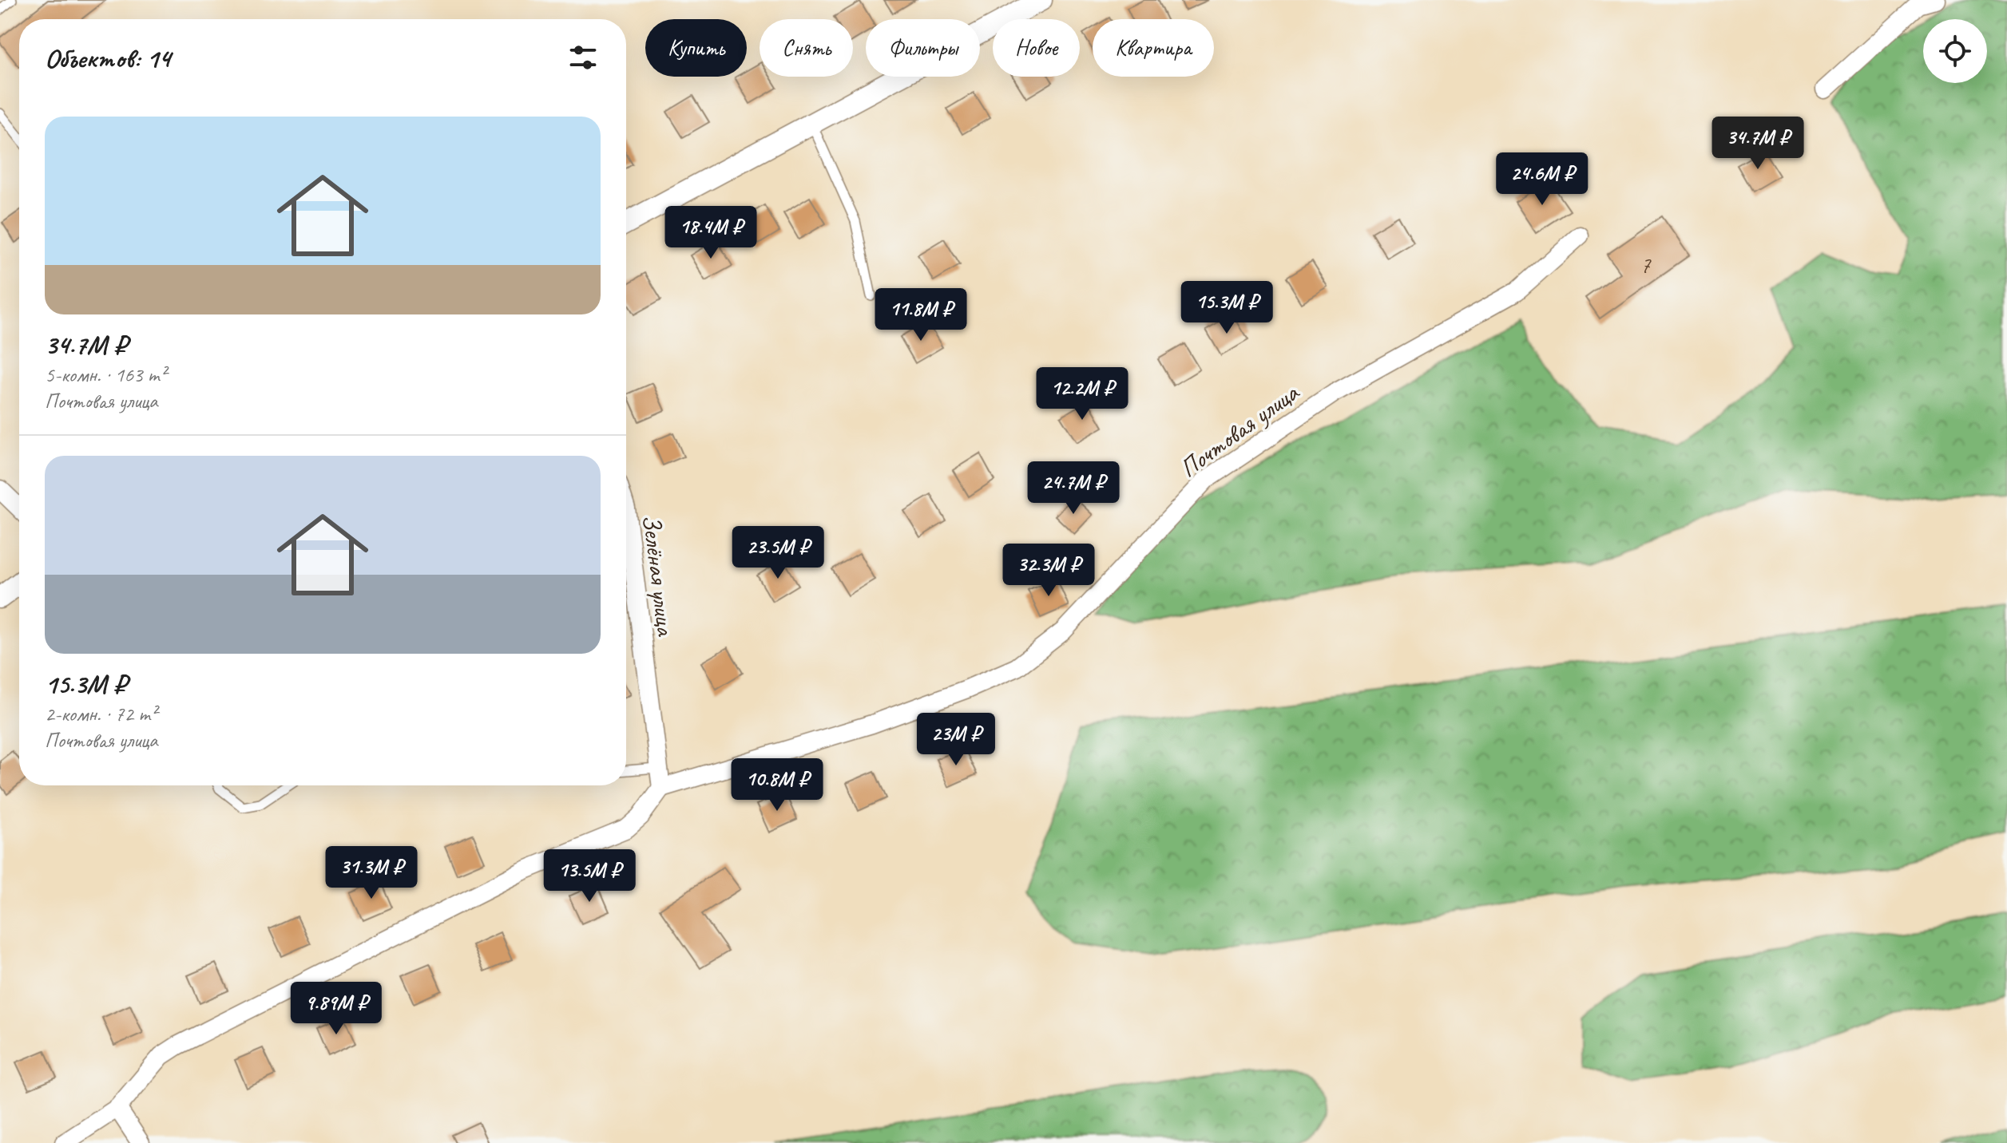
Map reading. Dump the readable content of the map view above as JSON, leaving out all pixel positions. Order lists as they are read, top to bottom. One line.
{"streets":{"street":["Почтовая улица","Зелёная улица"]},"crossings":[["Почтовая улица","Зелёная улица"]],"house_numbers":["7"],"page":{"chip":["Купить","Снять","Фильтры","Новое","Квартира"],"heading":"Объектов: 14","list":[{"name":"34.7M ₽","note":"5-комн. · 163 m² · Почтовая улица"},{"name":"15.3M ₽","note":"2-комн. · 72 m² · Почтовая улица"}],"price":["34.7M ₽","24.6M ₽","18.4M ₽","15.3M ₽","11.8M ₽","12.2M ₽","24.7M ₽","23.5M ₽","32.3M ₽","23M ₽","10.8M ₽","31.3M ₽","13.5M ₽","9.89M ₽"]}}
